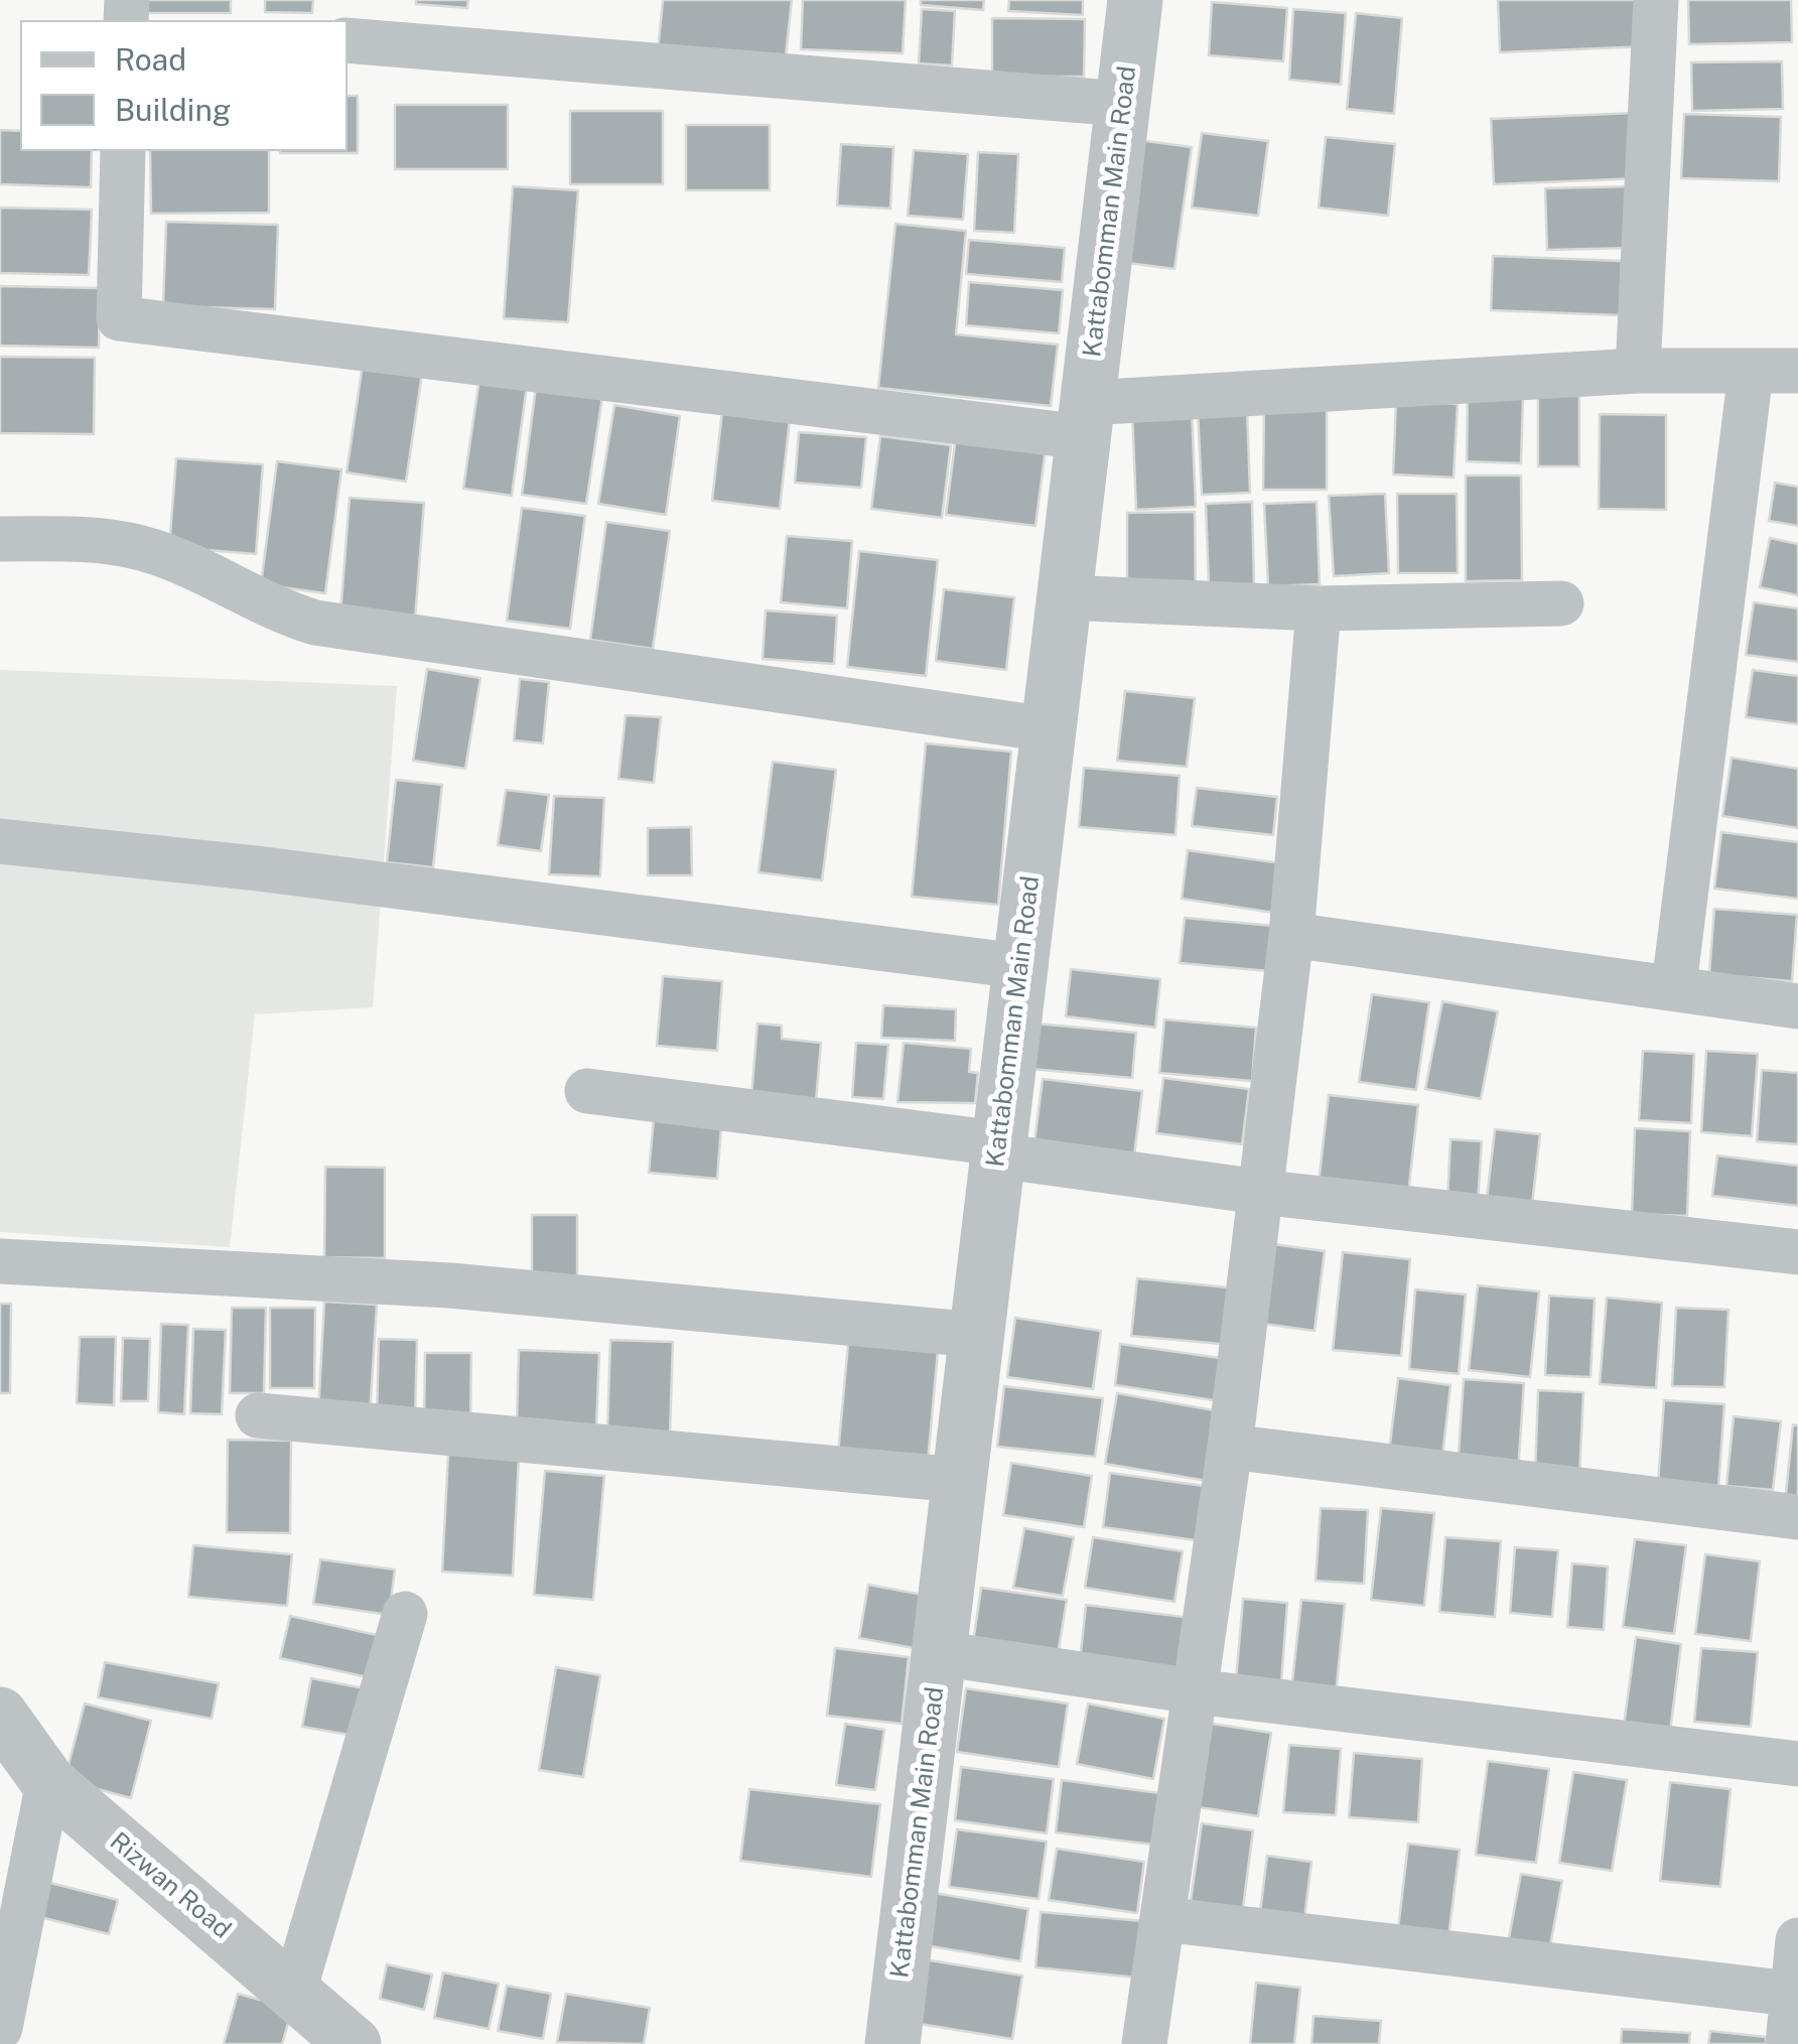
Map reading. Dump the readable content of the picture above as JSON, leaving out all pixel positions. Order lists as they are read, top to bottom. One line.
{"streets":{"street":["Kattabomman Main Road","Rizwan Road"]},"legend":["Road","Building"]}
